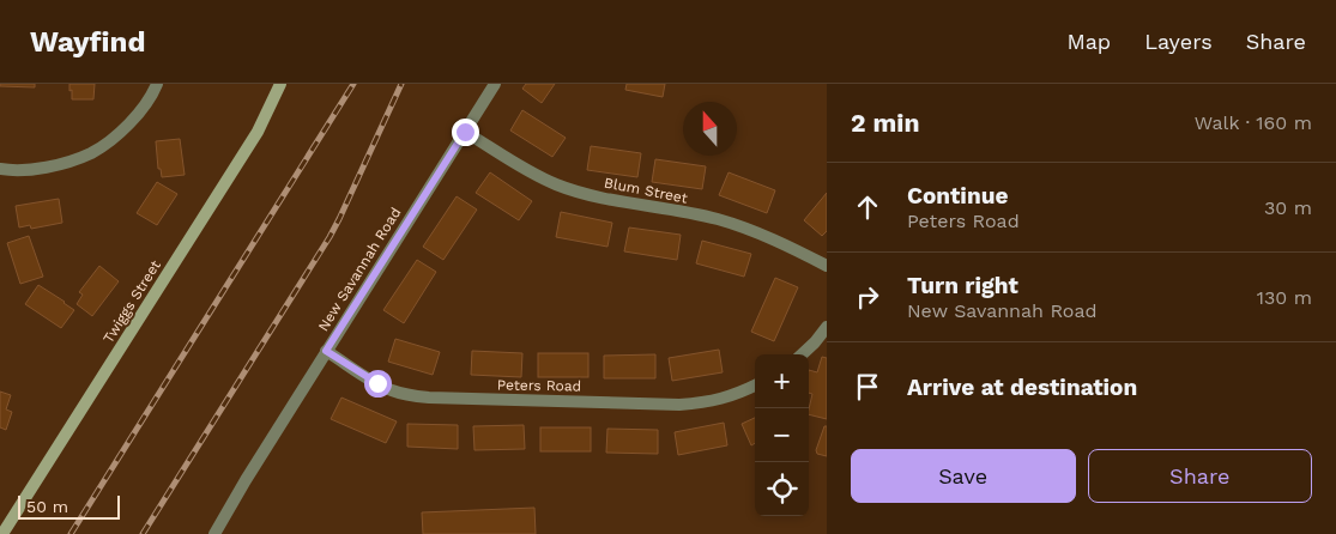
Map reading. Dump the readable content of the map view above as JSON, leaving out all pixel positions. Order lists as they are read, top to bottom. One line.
{"streets":{"main road":["Twiggs Street"],"street":["Blum Street","New Savannah Road","Peters Road"]},"crossings":[["Blum Street","New Savannah Road"],["New Savannah Road","Peters Road"]],"scale_bar":"50 m","north":"top","page":{"header":"Wayfind","nav":["Map","Layers","Share"],"heading":["2 min","Walk · 160 m"],"list":[["Continue","Peters Road","30 m"],["Turn right","New Savannah Road","130 m"],"Arrive at destination"],"map_buttons":["+","−"],"buttons":["Save","Share"],"scale":"50 m"}}
